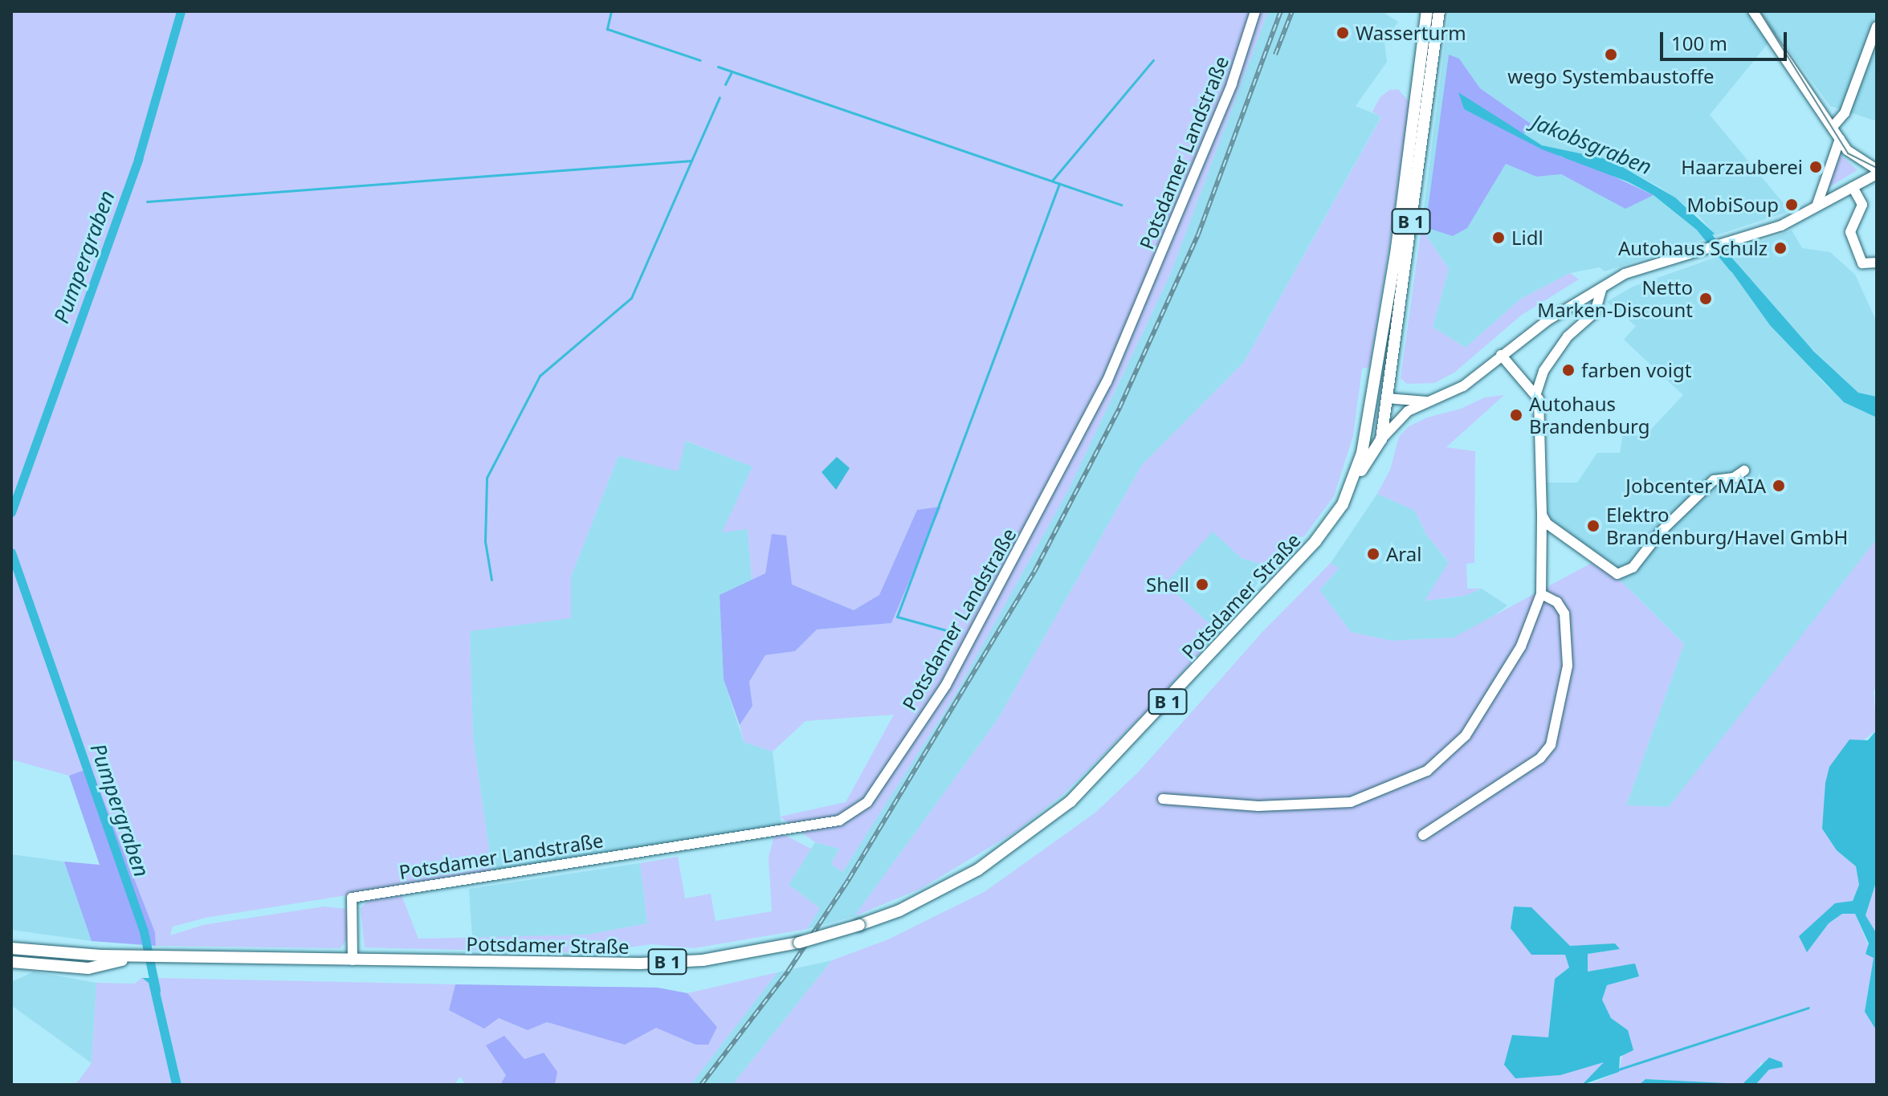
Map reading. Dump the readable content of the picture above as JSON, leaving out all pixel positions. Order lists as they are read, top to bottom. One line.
{"streets":{"main road":["B 1","Potsdamer Straße"],"street":["Potsdamer Landstraße"]},"crossings":[["Potsdamer Landstraße","Potsdamer Straße"],["B 1","Potsdamer Straße"]],"water":["Jakobsgraben","Pumpergraben"],"places":["Wasserturm","wego Systembaustoffe","Haarzauberei","MobiSoup","Lidl","Autohaus Schulz","Netto Marken-Discount","farben voigt","Autohaus Brandenburg","Jobcenter MAIA","Elektro Brandenburg/Havel GmbH","Aral","Shell"],"scale_bar":"100 m"}
